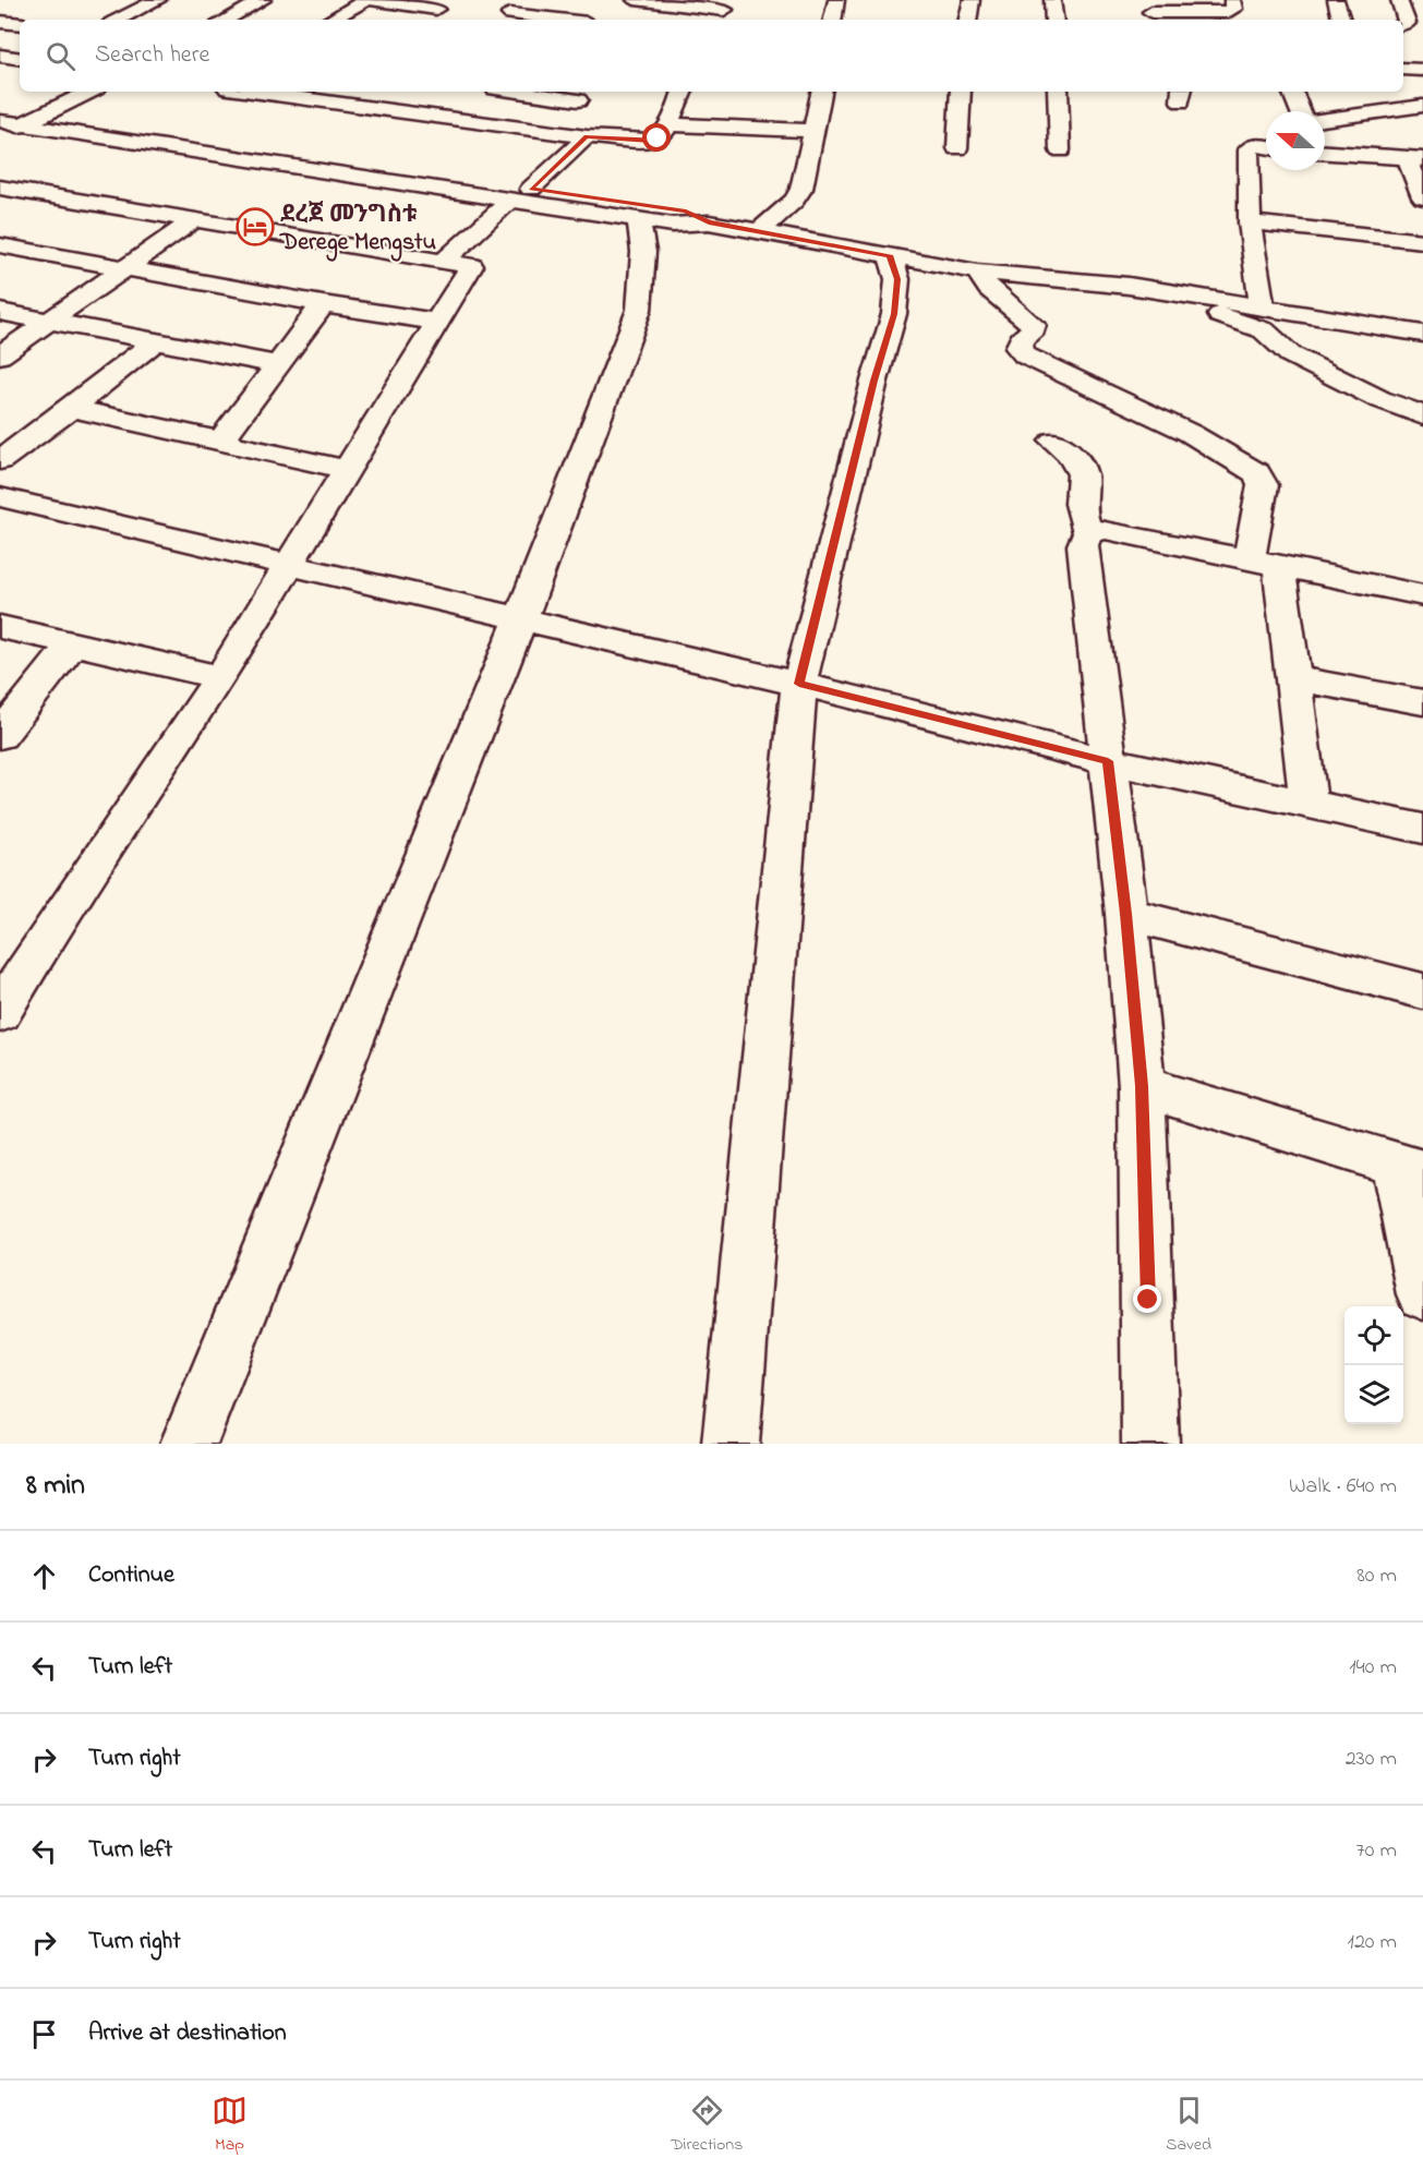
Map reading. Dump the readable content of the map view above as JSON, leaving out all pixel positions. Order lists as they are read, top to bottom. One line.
{"places":{"hotel":["ደረጀ መንግስቱ Derege Mengstu"]},"north":"left","page":{"search":"Search here","heading":["8 min","Walk · 640 m"],"list":[["Continue","80 m"],["Turn left","140 m"],["Turn right","230 m"],["Turn left","70 m"],["Turn right","120 m"],"Arrive at destination"],"nav":["Map","Directions","Saved"]}}
